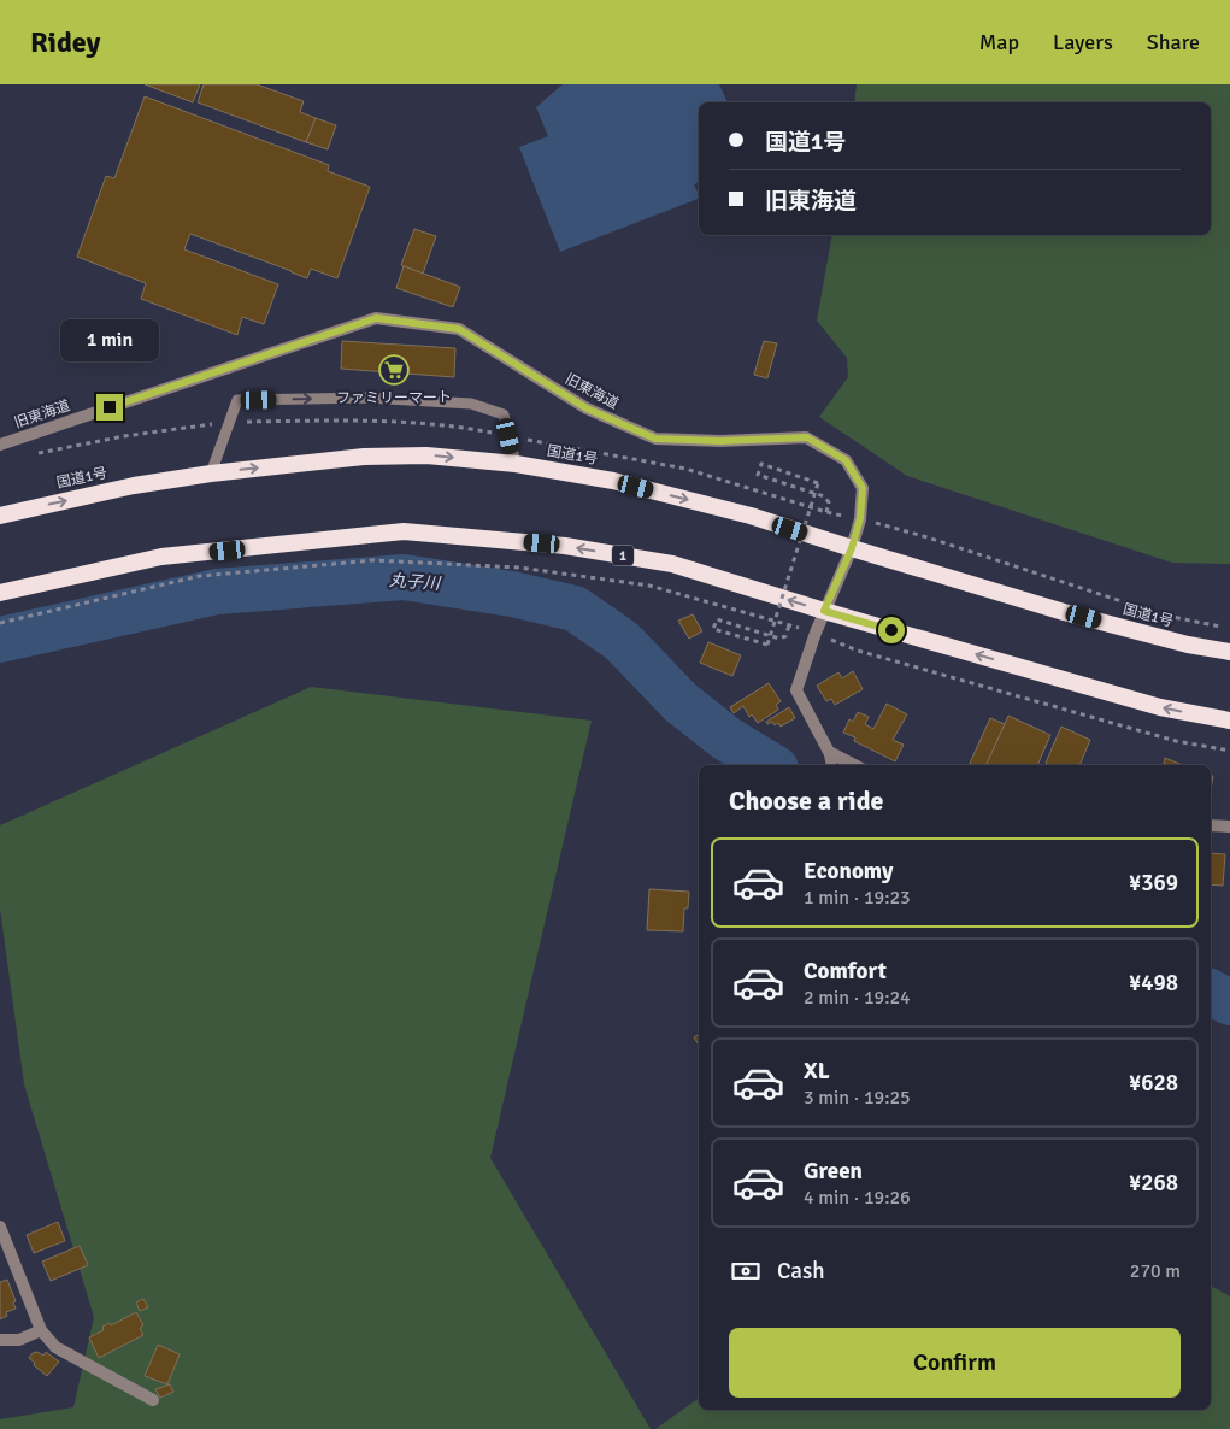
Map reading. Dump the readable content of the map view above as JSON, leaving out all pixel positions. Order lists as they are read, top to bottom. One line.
{"streets":{"highway":["国道1号","1"],"street":["旧東海道"]},"crossings":[["旧東海道","国道1号"],["旧東海道","1"]],"water":["丸子川"],"places":{"supermarket":["ファミリーマート"]},"page":{"header":"Ridey","nav":["Map","Layers","Share"],"banner":["国道1号","旧東海道"],"bubble":"1 min","heading":"Choose a ride","list":[{"name":"Economy","note":"1 min · 19:23","value":"¥369"},{"name":"Comfort","note":"2 min · 19:24","value":"¥498"},{"name":"XL","note":"3 min · 19:25","value":"¥628"},{"name":"Green","note":"4 min · 19:26","value":"¥268"}],"pay":["Cash","270 m"],"buttons":"Confirm"}}
